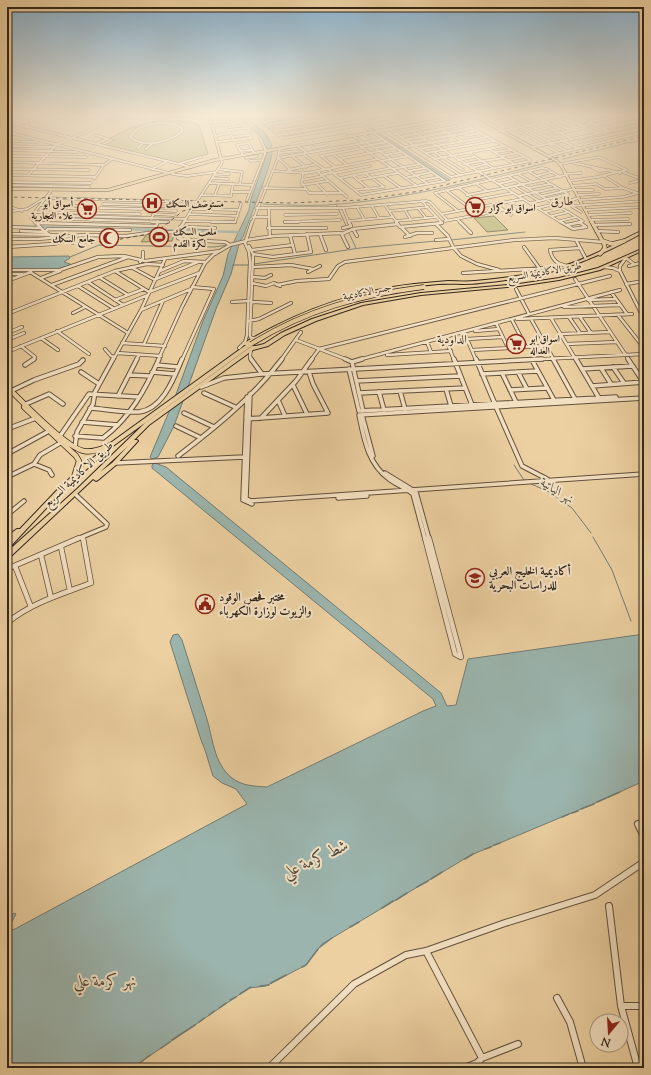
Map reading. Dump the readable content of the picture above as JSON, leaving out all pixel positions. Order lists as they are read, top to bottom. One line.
{"streets":{"highway":["طريق الاكاديمية السريع","جسر الاكاديمية"]},"crossings":[["طريق الاكاديمية السريع","جسر الاكاديمية"]],"districts":["طارق","الداودية"],"water":["نهر الياتية","شط كرمة علي","نهر كرمة علي"],"places":{"hospital":["مستوصف السكك"],"supermarket":["اسواق ابو كرار","أسواق أبو علاء التجارية","اسواق ابو العداله"],"sports":["ملعب السكك لكرة القدم"],"mosque":["جامع السكك"],"school or university":["أكاديمية الخليج العربي للدراسات البحرية"],"public building":["مختبر فحص الوقود والزيوت لوزارة الكهرباء"]},"north":"bottom"}
